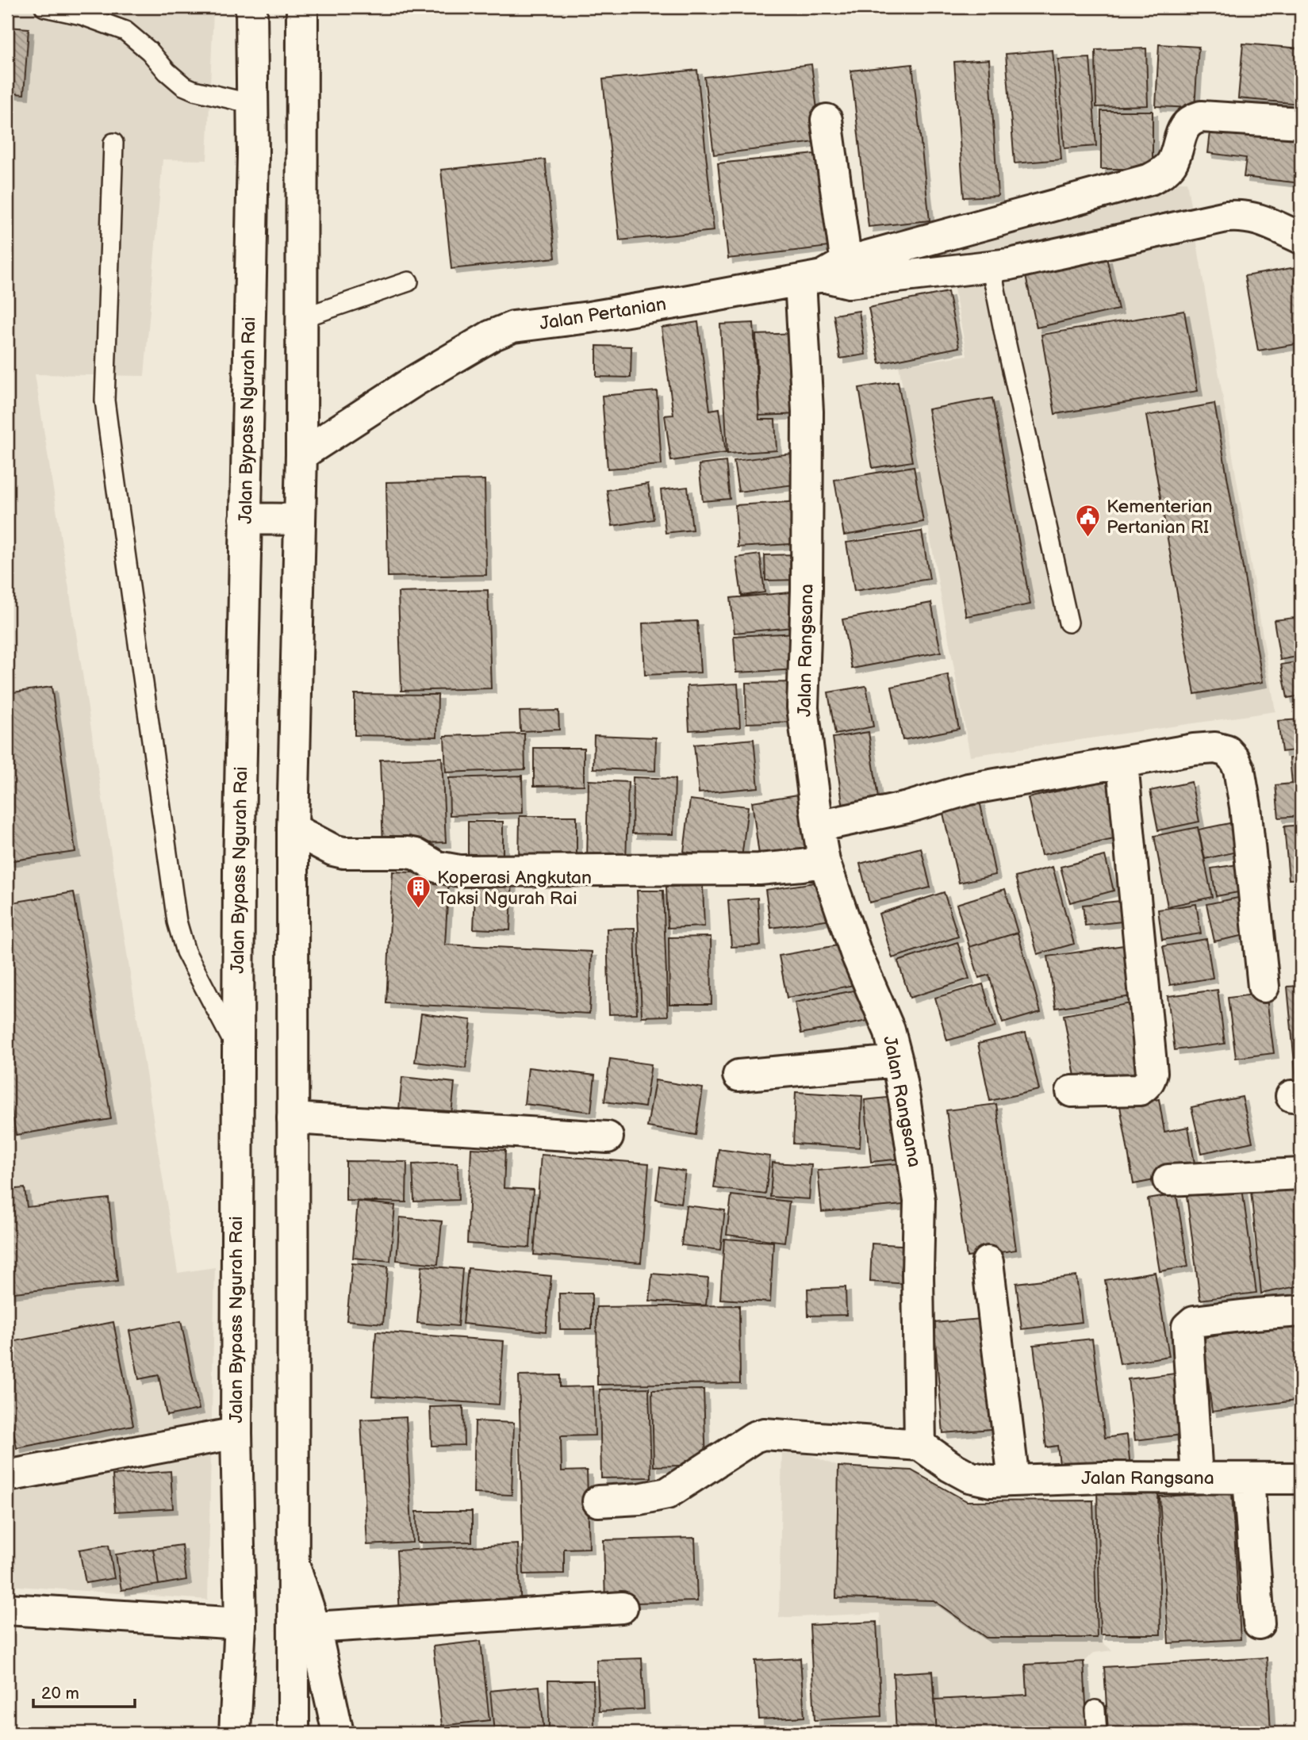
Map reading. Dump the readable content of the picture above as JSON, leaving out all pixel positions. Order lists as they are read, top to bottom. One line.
{"streets":{"main road":["Jalan Pertanian","Jalan Bypass Ngurah Rai","Jalan Rangsana"]},"crossings":[["Jalan Pertanian","Jalan Rangsana"]],"places":{"public building":["Kementerian Pertanian RI"],"building":["Koperasi Angkutan Taksi Ngurah Rai"]},"scale_bar":"20 m"}
